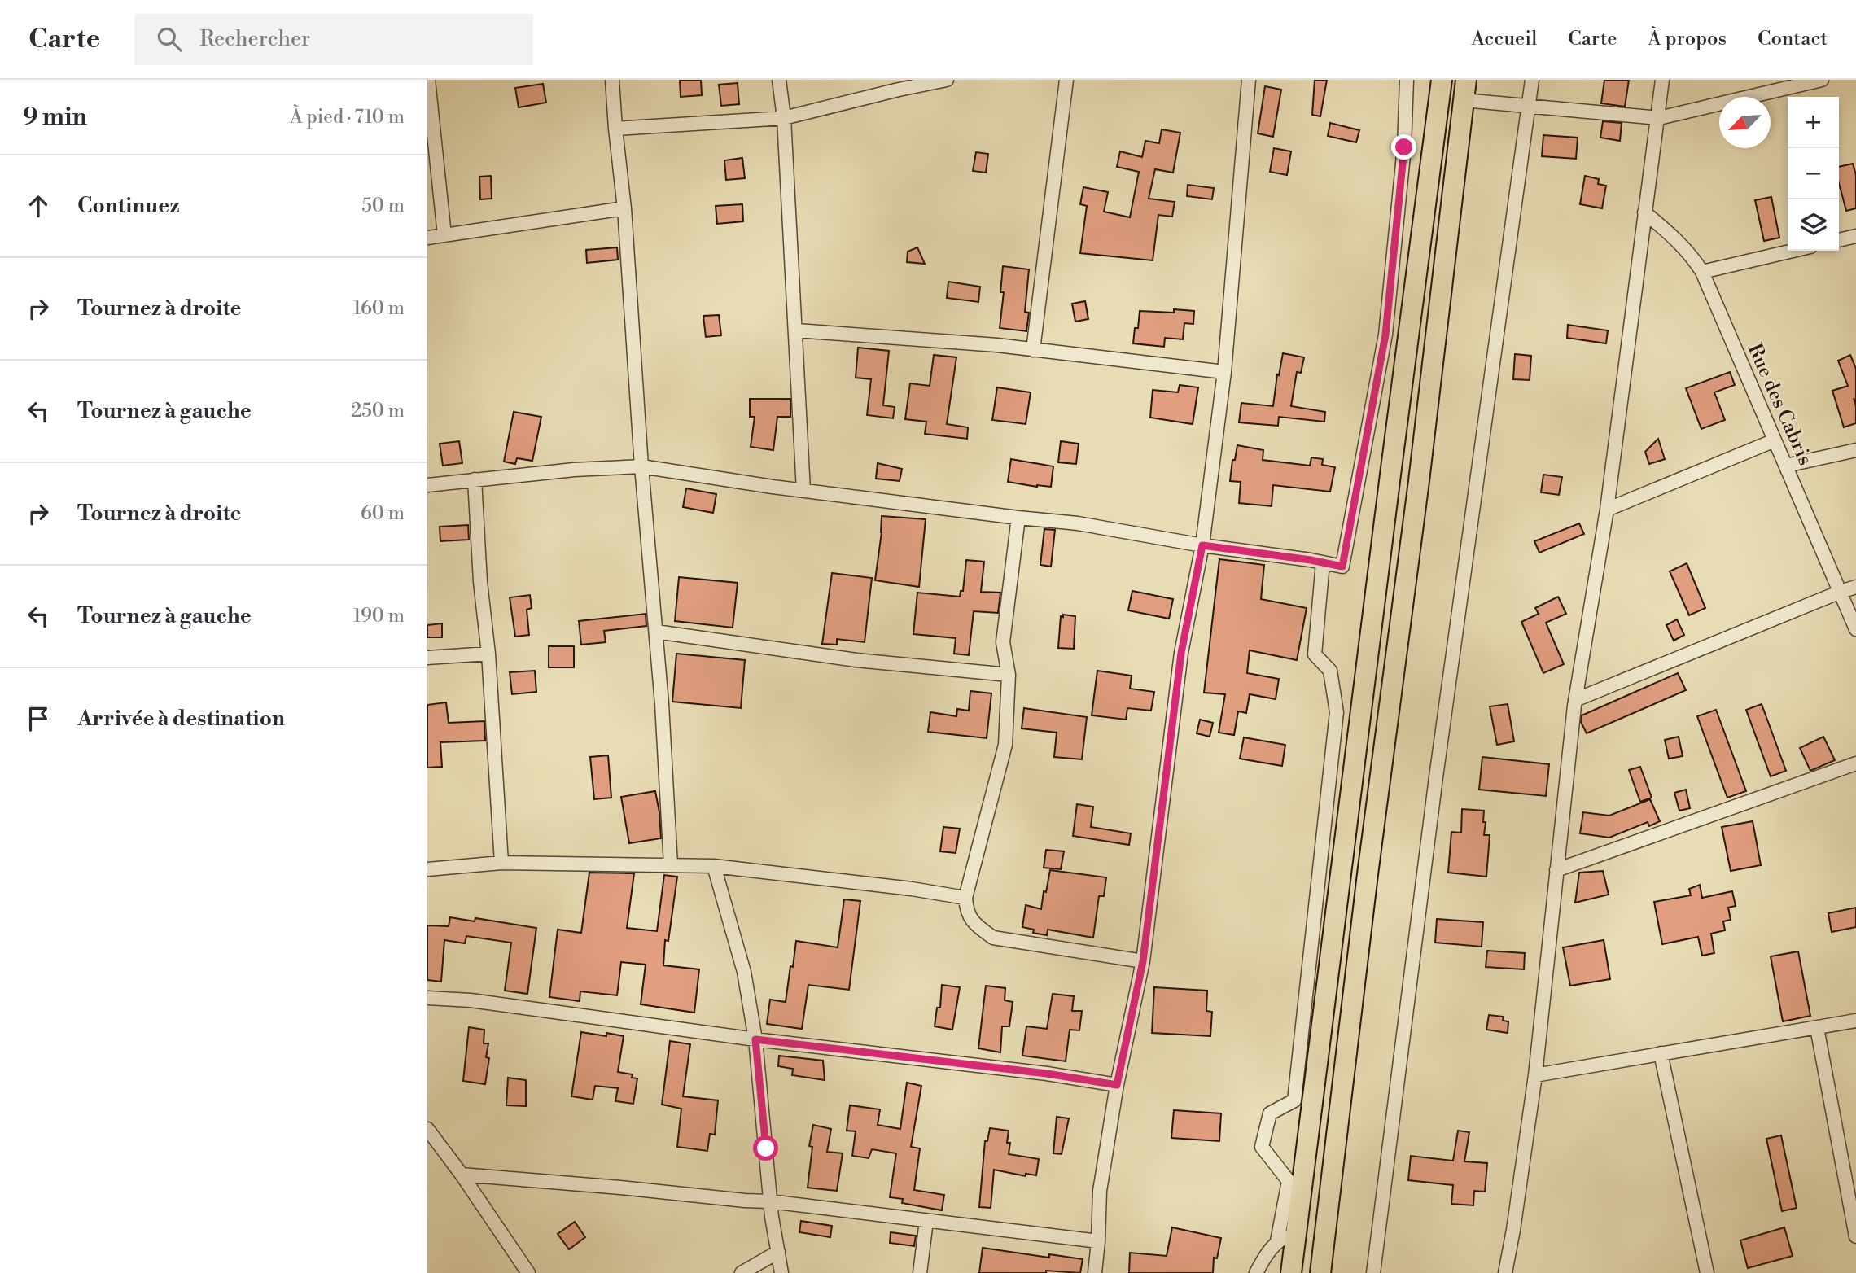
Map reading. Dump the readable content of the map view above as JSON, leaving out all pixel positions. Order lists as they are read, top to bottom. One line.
{"streets":{"street":["Rue des Cabris"]},"north":"bottom left","page":{"header":"Carte","search":"Rechercher","nav":["Accueil","Carte","À propos","Contact"],"heading":["9 min","À pied · 710 m"],"map_buttons":["+","−"],"list":[["Continuez","50 m"],["Tournez à droite","160 m"],["Tournez à gauche","250 m"],["Tournez à droite","60 m"],["Tournez à gauche","190 m"],"Arrivée à destination"]}}
